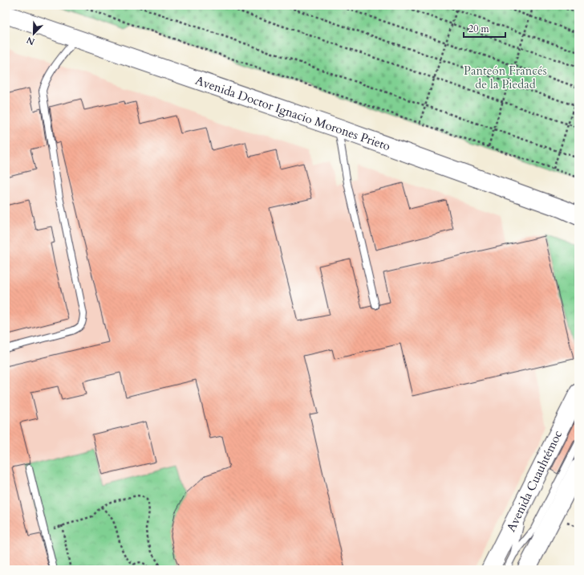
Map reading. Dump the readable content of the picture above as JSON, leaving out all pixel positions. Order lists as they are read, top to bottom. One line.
{"streets":{"main road":["Avenida Doctor Ignacio Morones Prieto","Avenida Cuauhtémoc"]},"parks":["Panteón Francés de la Piedad"],"scale_bar":"20 m","north":"bottom left"}
